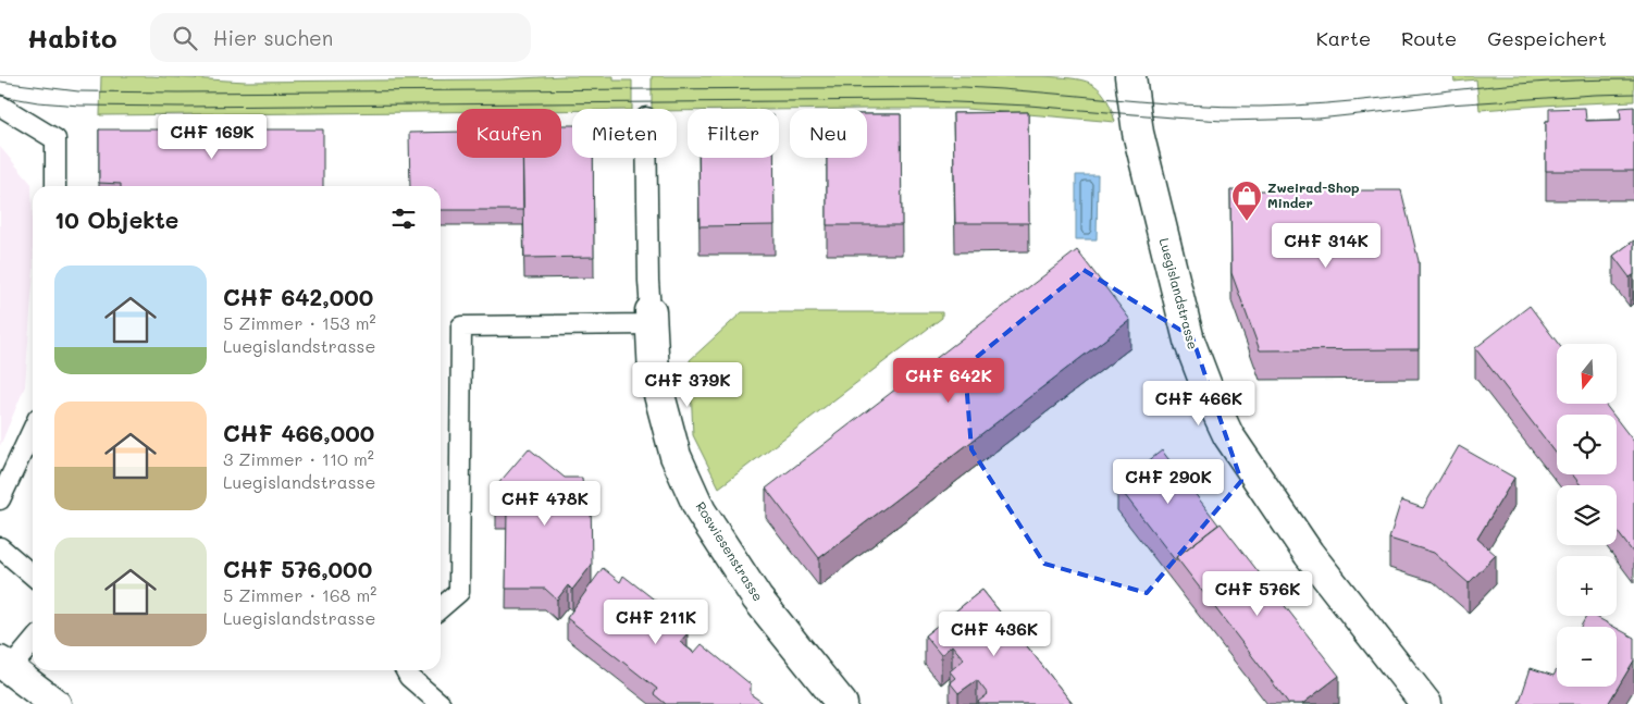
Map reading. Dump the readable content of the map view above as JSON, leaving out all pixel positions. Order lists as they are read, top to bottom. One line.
{"streets":{"street":["Luegislandstrasse","Roswiesenstrasse"]},"places":{"shop":["Zweirad-Shop Minder"]},"north":"bottom","page":{"header":"Habito","search":"Hier suchen","nav":["Karte","Route","Gespeichert"],"chip":["Kaufen","Mieten","Filter","Neu"],"price":["CHF 169K","CHF 314K","CHF 642K","CHF 379K","CHF 466K","CHF 290K","CHF 478K","CHF 576K","CHF 211K","CHF 436K"],"heading":"10 Objekte","list":[{"name":"CHF 642,000","note":"5 Zimmer · 153 m² · Luegislandstrasse"},{"name":"CHF 466,000","note":"3 Zimmer · 110 m² · Luegislandstrasse"},{"name":"CHF 576,000","note":"5 Zimmer · 168 m² · Luegislandstrasse"}],"map_buttons":["+","−"]}}
